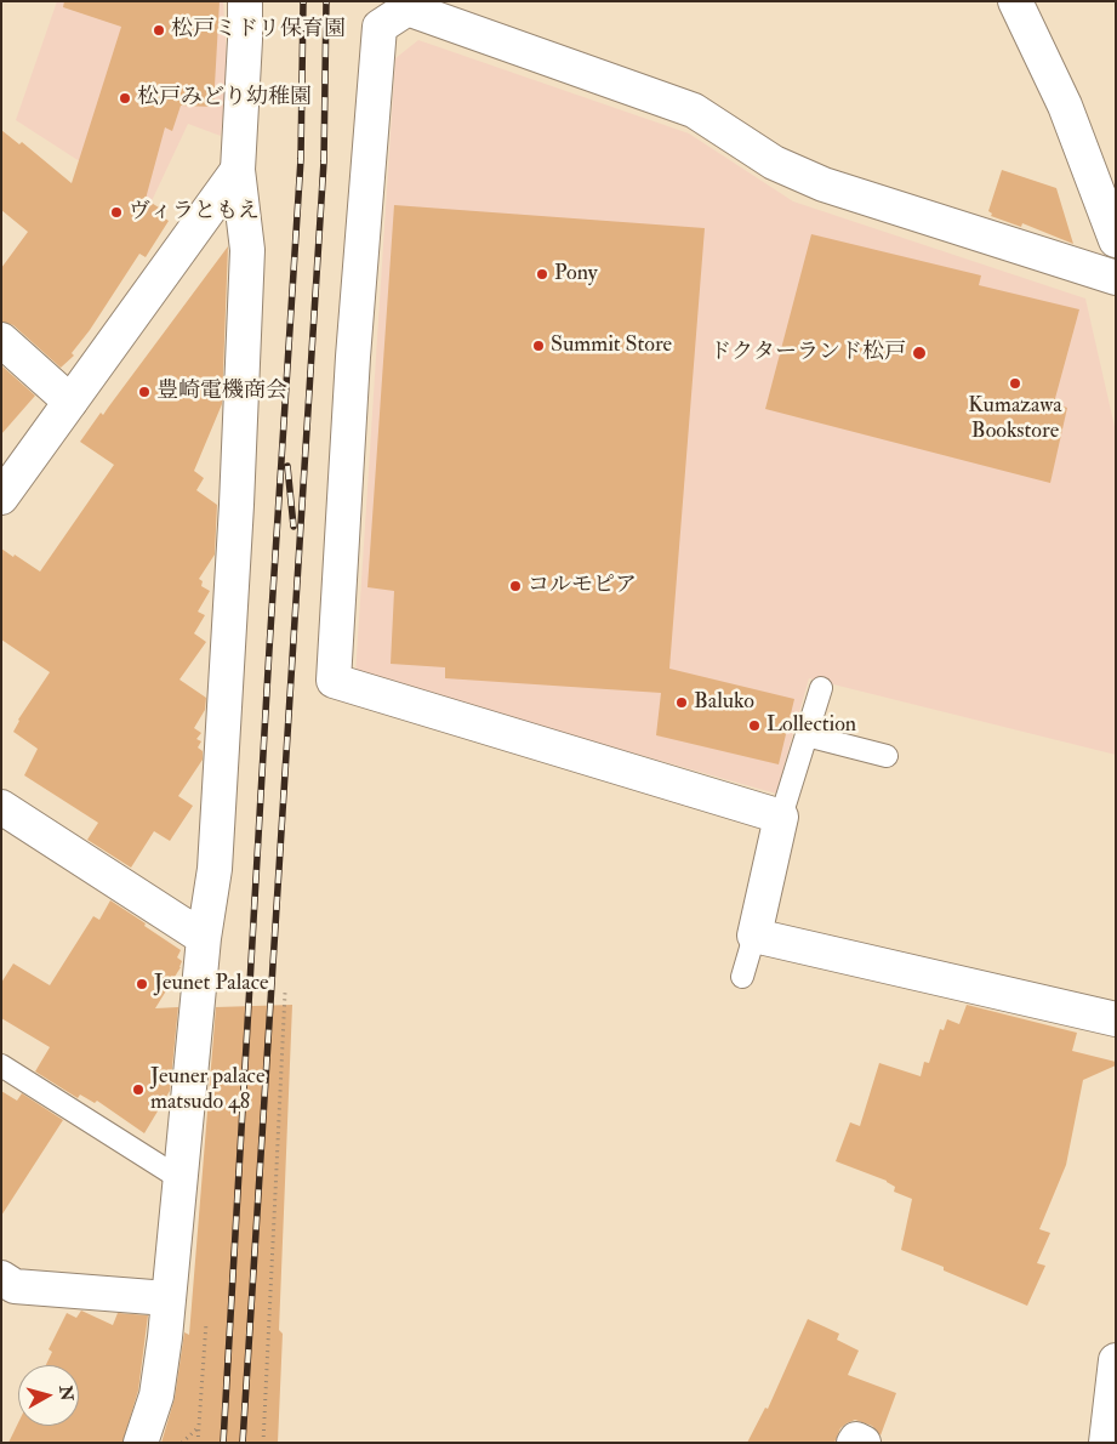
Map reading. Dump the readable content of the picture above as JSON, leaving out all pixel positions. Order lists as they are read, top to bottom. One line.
{"places":["松戸ミドリ保育園","松戸みどり幼稚園","ヴィラともえ","Pony","Summit Store","ドクターランド松戸","Kumazawa Bookstore","豊崎電機商会","コルモピア","Baluko","Lollection","Jeunet Palace","Jeuner palace matsudo 48"],"north":"right"}
